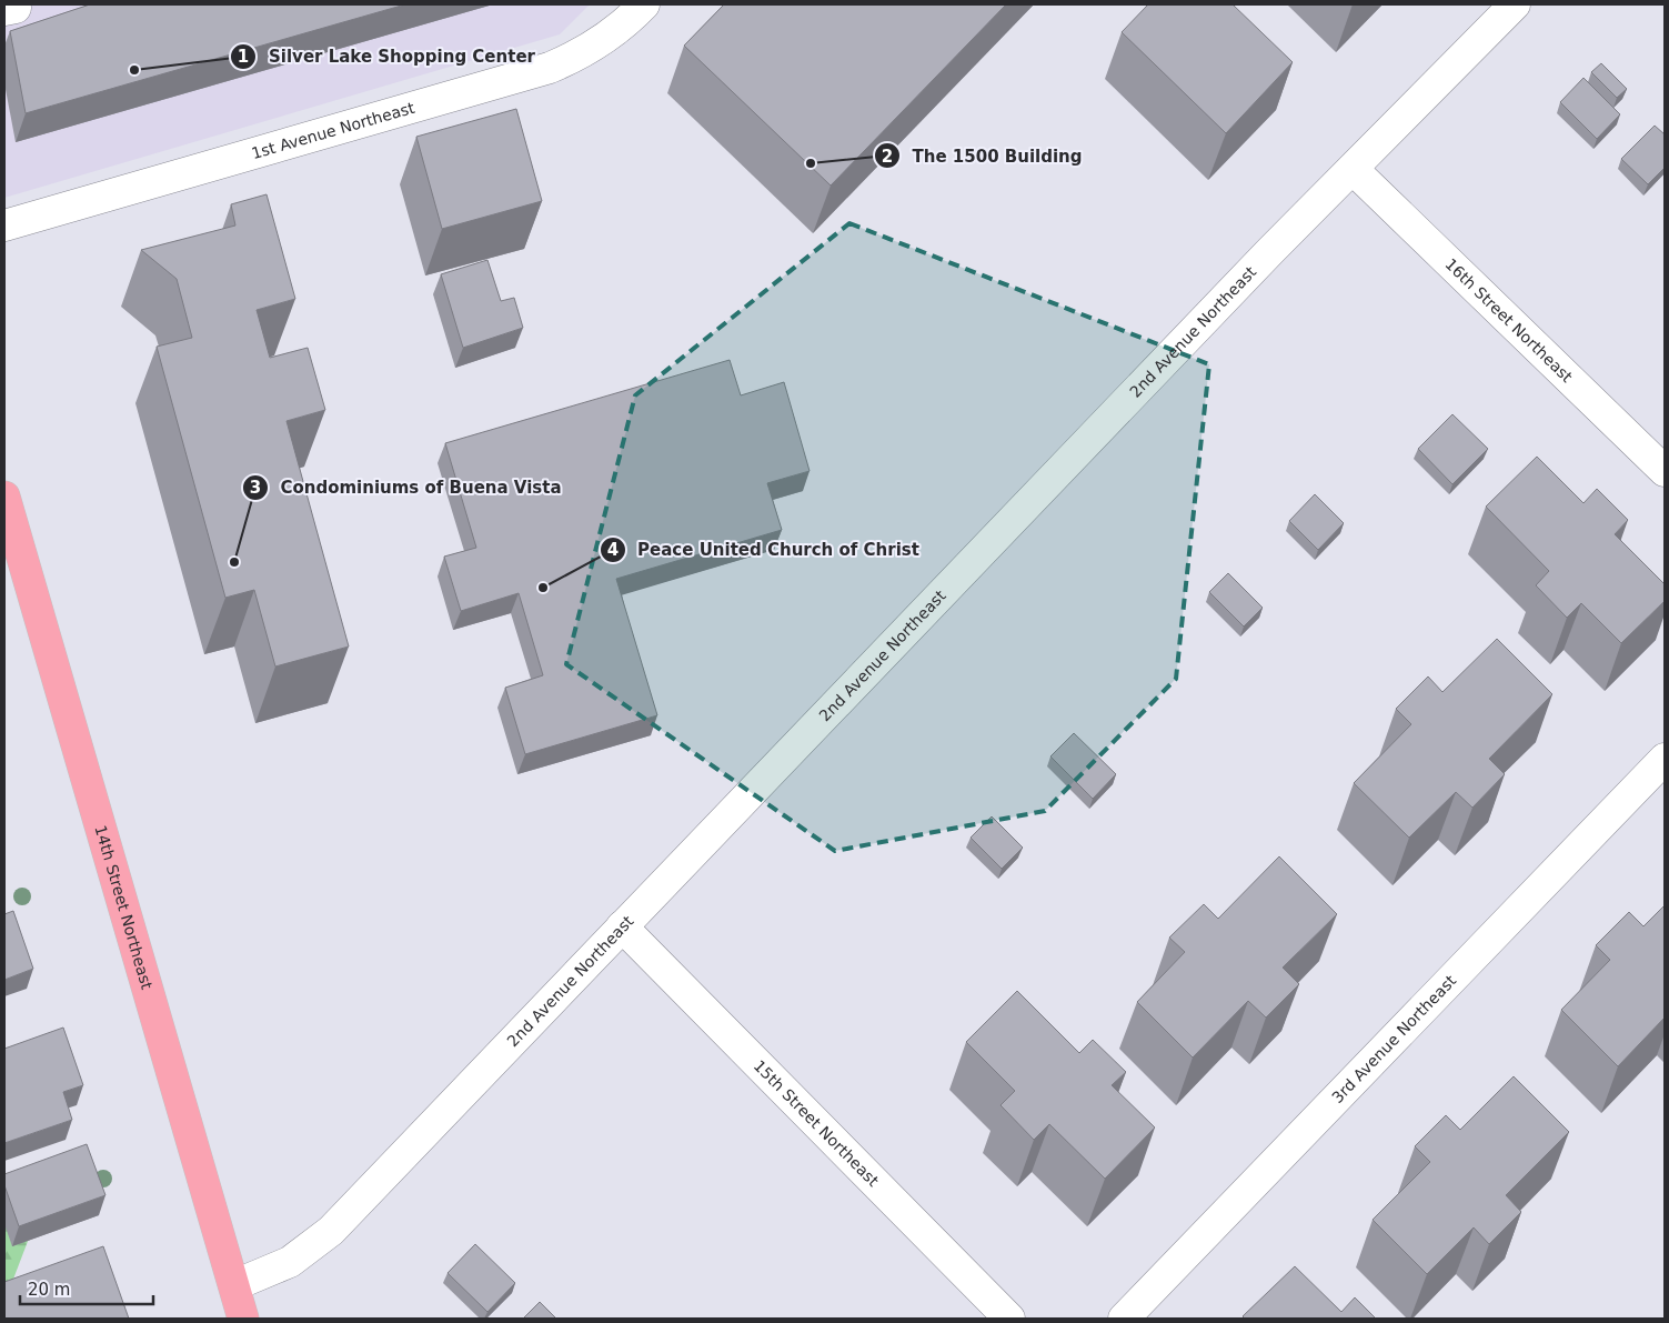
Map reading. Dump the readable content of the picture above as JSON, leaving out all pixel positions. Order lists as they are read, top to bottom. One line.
{"streets":{"main road":["14th Street Northeast"],"street":["1st Avenue Northeast","16th Street Northeast","2nd Avenue Northeast","3rd Avenue Northeast","15th Street Northeast"]},"crossings":[["16th Street Northeast","2nd Avenue Northeast"],["2nd Avenue Northeast","14th Street Northeast"],["2nd Avenue Northeast","15th Street Northeast"]],"places":["Silver Lake Shopping Center","The 1500 Building","Condominiums of Buena Vista","Peace United Church of Christ"],"scale_bar":"20 m"}
